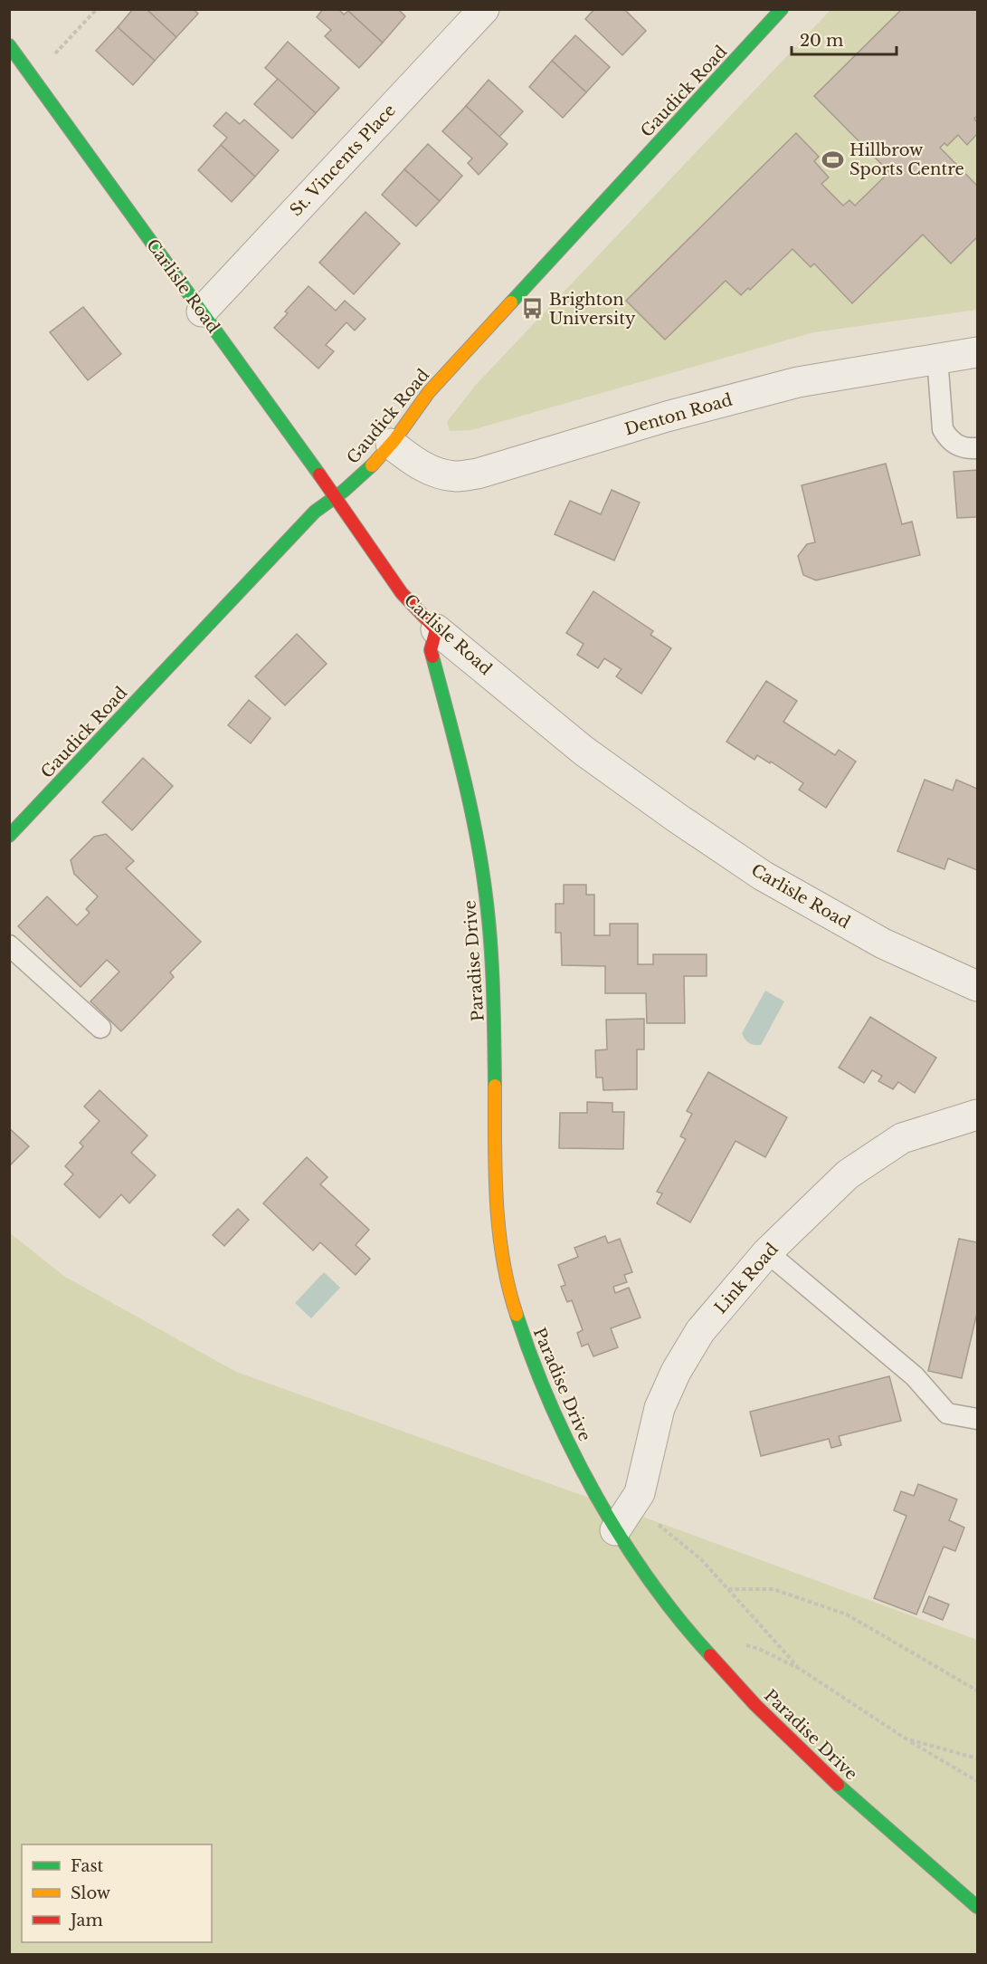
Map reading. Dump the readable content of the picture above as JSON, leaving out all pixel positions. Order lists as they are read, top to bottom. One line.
{"streets":{"street":["Gaudick Road","St. Vincents Place","Carlisle Road","Denton Road","Paradise Drive","Link Road"]},"crossings":[["Gaudick Road","Carlisle Road"],["Gaudick Road","Denton Road"],["St. Vincents Place","Carlisle Road"],["Carlisle Road","Paradise Drive"],["Paradise Drive","Link Road"]],"places":{"sports":["Hillbrow Sports Centre"],"bus stop":["Brighton University"]},"legend":["Fast","Slow","Jam"],"scale_bar":"20 m"}
